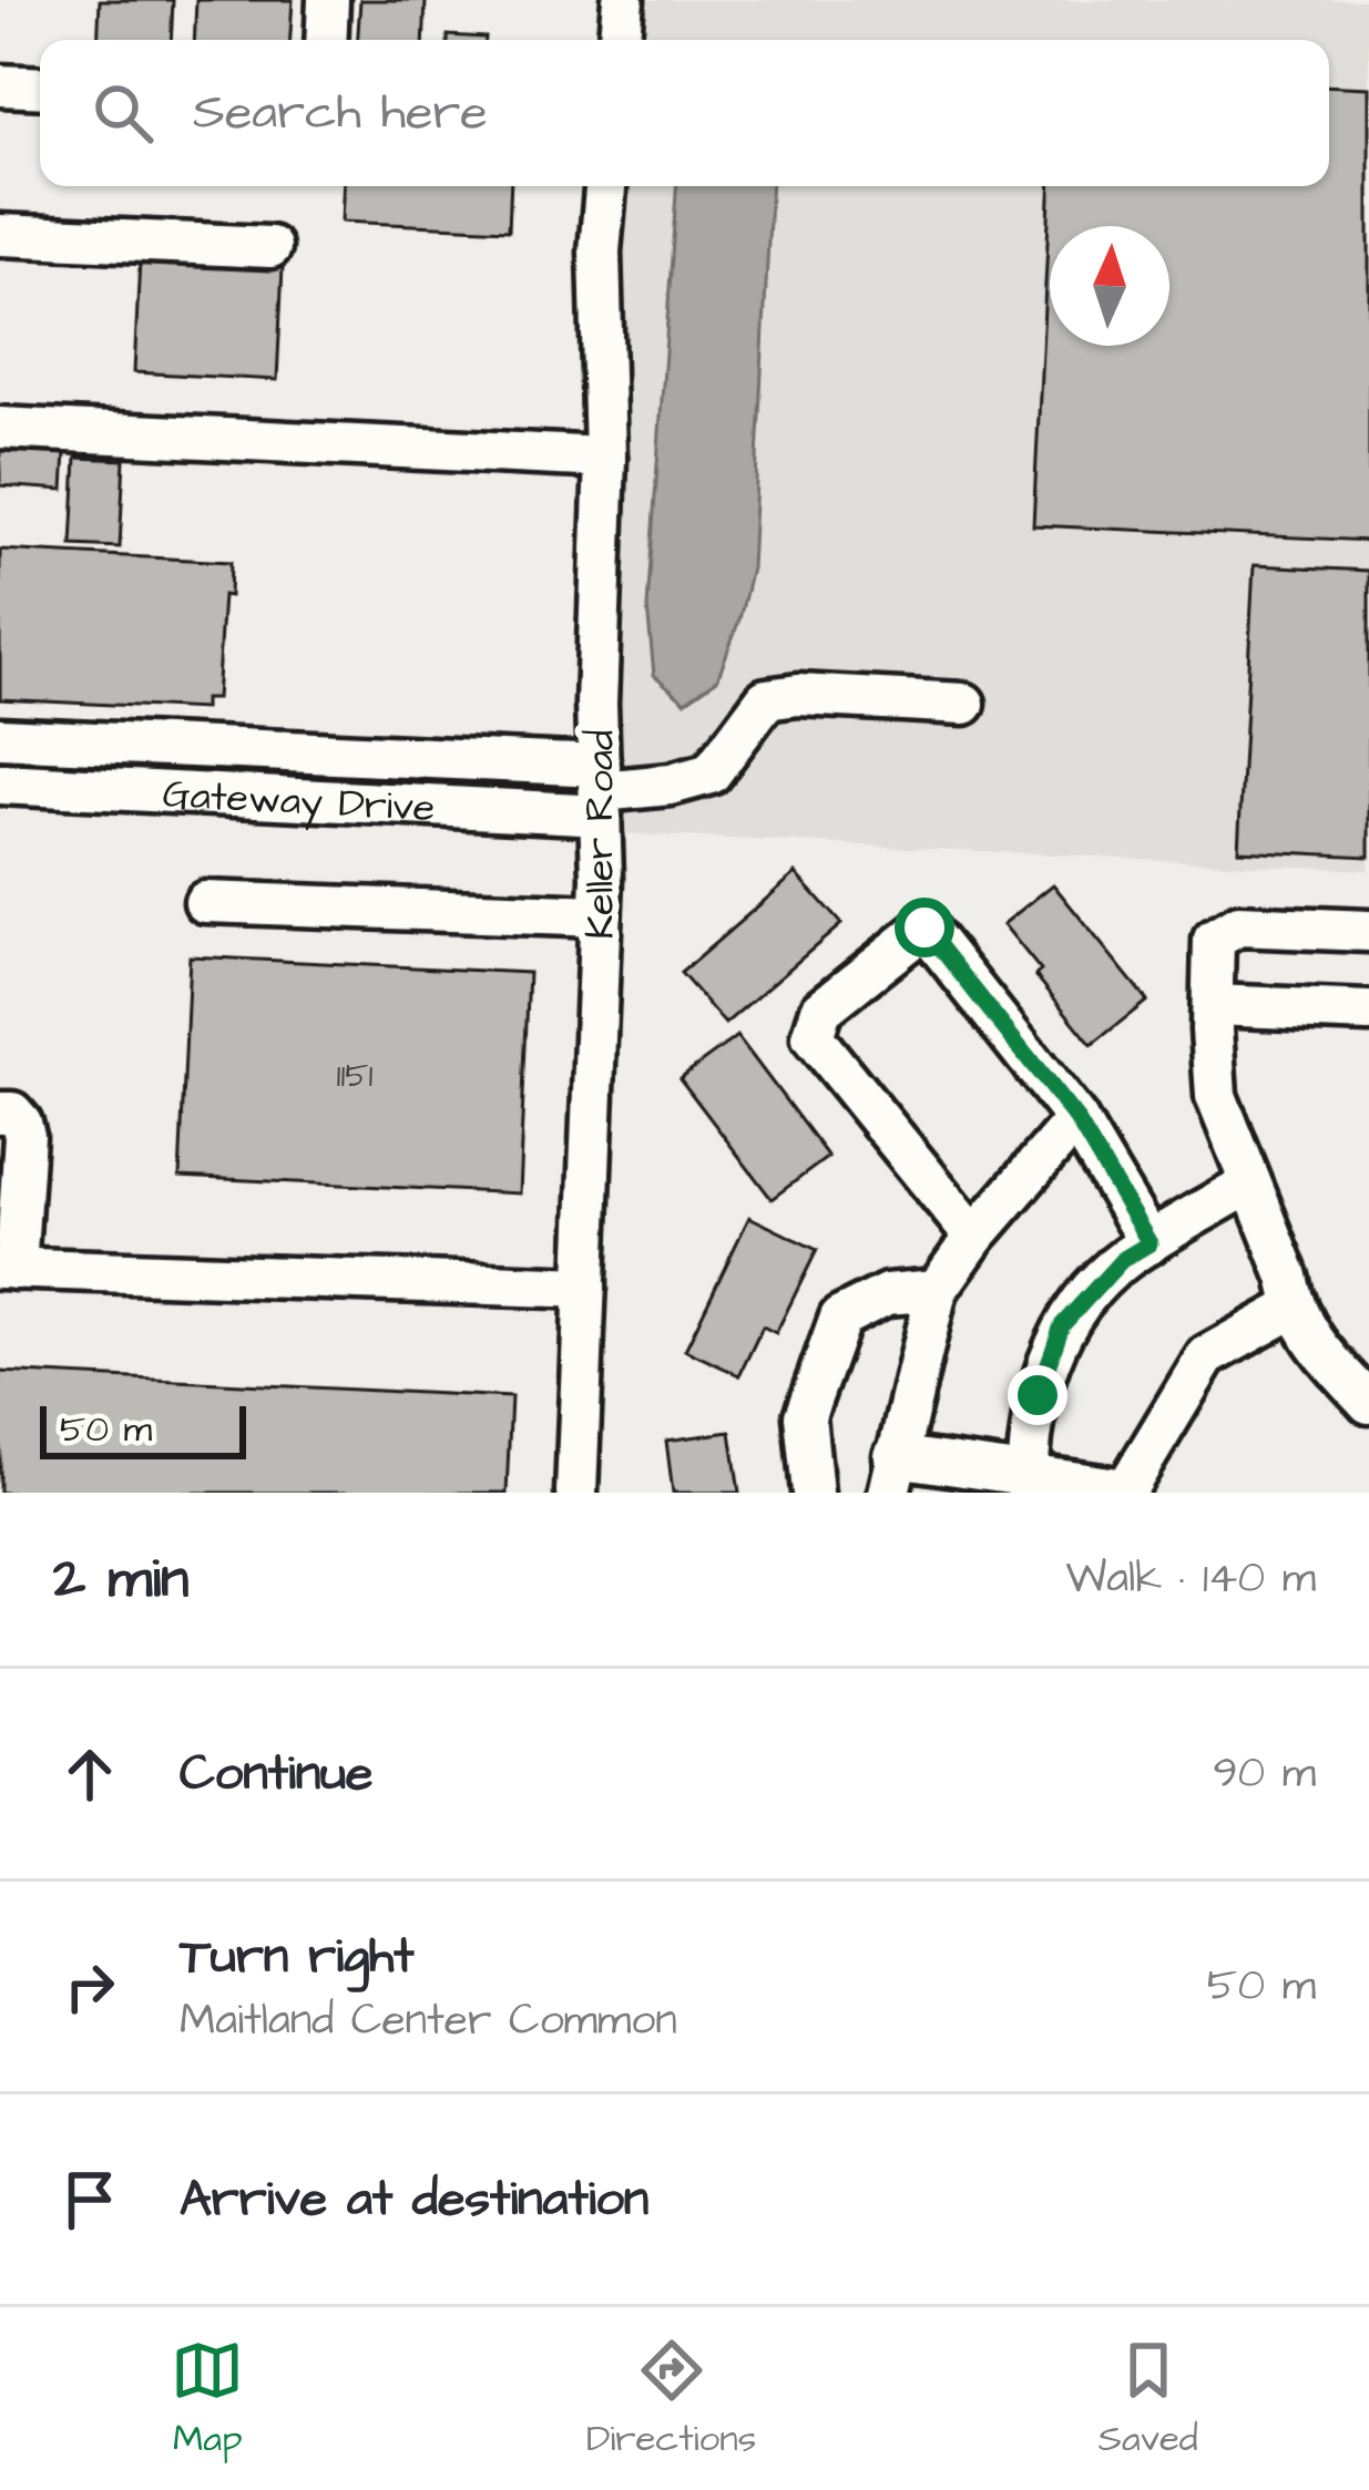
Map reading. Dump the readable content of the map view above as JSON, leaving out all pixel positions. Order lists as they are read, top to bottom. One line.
{"streets":{"street":["Gateway Drive","Keller Road"]},"crossings":[["Gateway Drive","Keller Road"]],"house_numbers":["1151"],"scale_bar":"50 m","north":"top","page":{"search":"Search here","scale":"50 m","heading":["2 min","Walk · 140 m"],"list":[["Continue","90 m"],["Turn right","Maitland Center Common","50 m"],"Arrive at destination"],"nav":["Map","Directions","Saved"]}}
